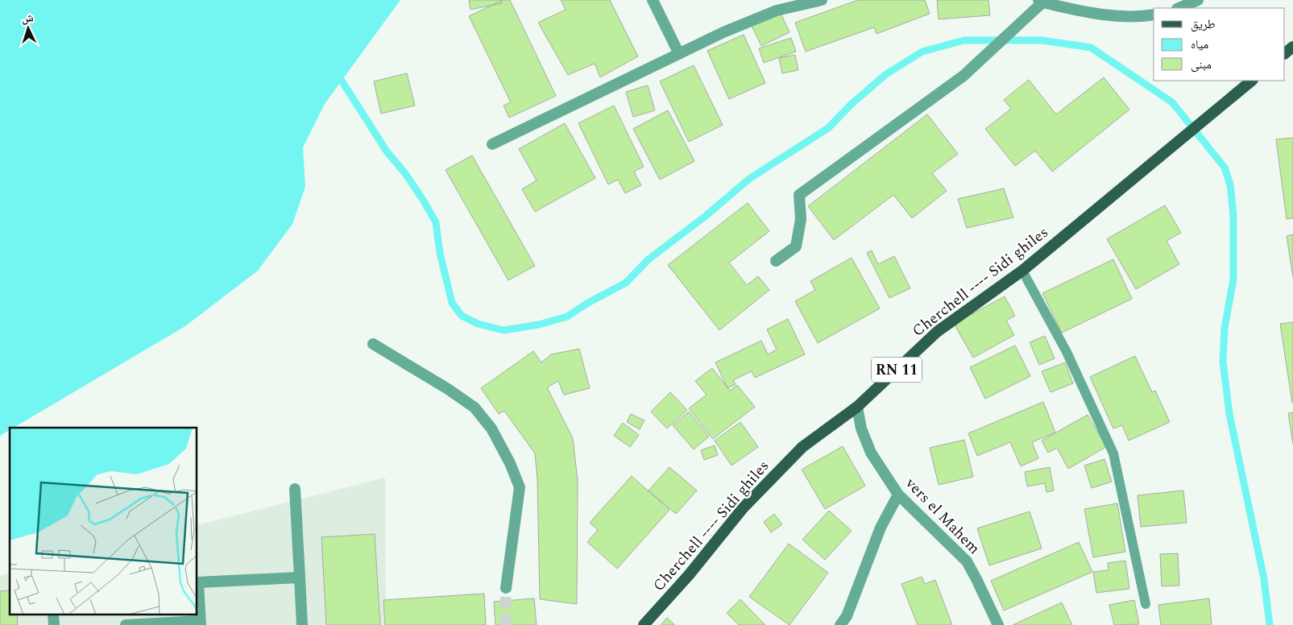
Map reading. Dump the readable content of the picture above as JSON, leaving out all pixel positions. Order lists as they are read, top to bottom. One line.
{"streets":{"main road":["Cherchell ---- Sidi ghiles","RN 11"],"street":["vers el Mahem"]},"crossings":[["Cherchell ---- Sidi ghiles","vers el Mahem"]],"legend":["طريق","مياه","مبنى"],"north":"top"}
